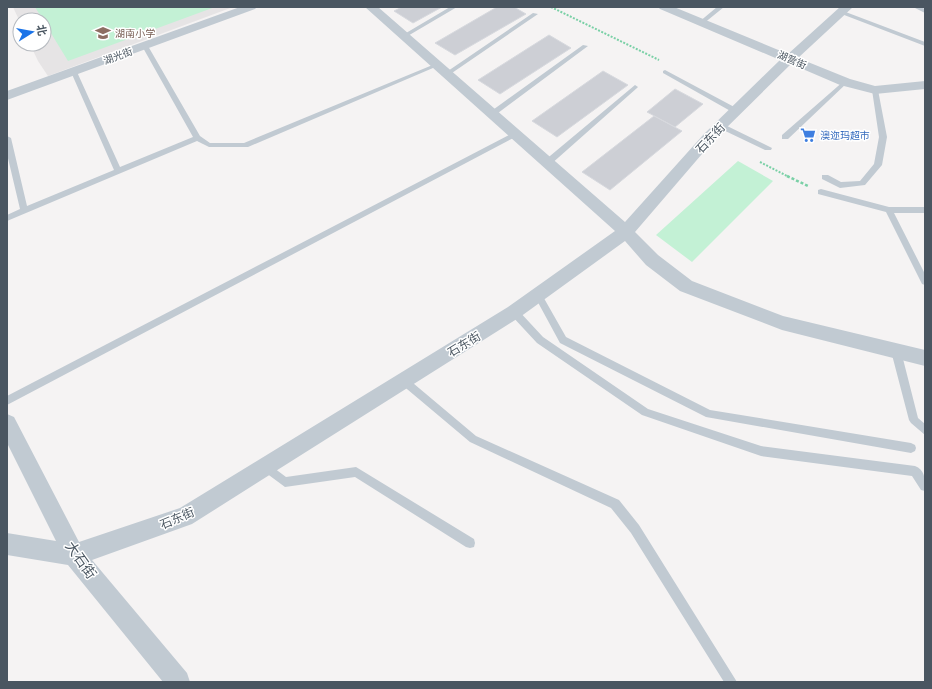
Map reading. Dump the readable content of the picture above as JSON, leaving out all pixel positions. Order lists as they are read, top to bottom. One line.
{"streets":{"street":["湖光街","湖营街","石东街","大石街"]},"crossings":[["湖营街","石东街"],["石东街","大石街"]],"places":{"school or university":["湖南小学"],"supermarket":["澳迩玛超市"]},"north":"right"}
